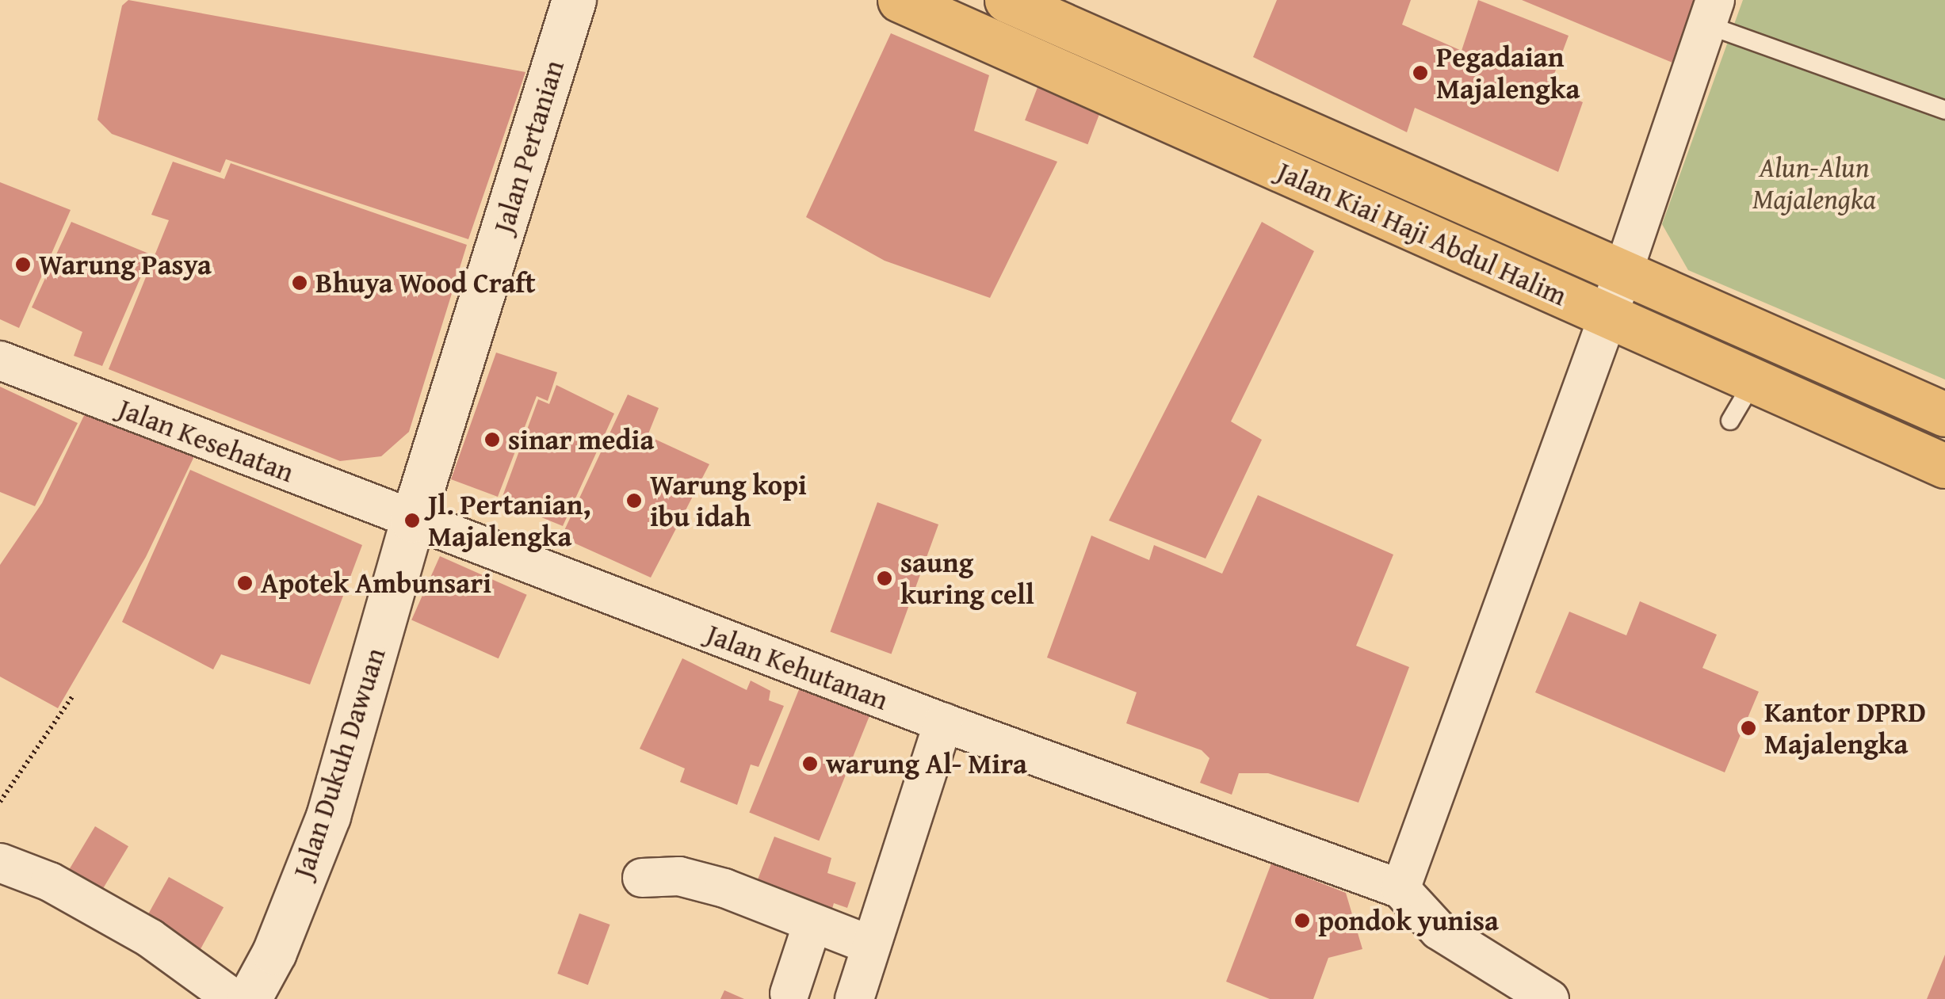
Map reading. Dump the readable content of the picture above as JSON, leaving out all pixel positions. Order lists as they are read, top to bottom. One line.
{"streets":{"main road":["Jalan Kiai Haji Abdul Halim"],"street":["Jalan Pertanian","Jalan Kesehatan","Jalan Kehutanan","Jalan Dukuh Dawuan"]},"crossings":[["Jalan Pertanian","Jalan Kesehatan"],["Jalan Pertanian","Jalan Kehutanan"],["Jalan Pertanian","Jalan Dukuh Dawuan"],["Jalan Kesehatan","Jalan Kehutanan"],["Jalan Kesehatan","Jalan Dukuh Dawuan"],["Jalan Kehutanan","Jalan Dukuh Dawuan"]],"parks":["Alun-Alun Majalengka"],"places":["Pegadaian Majalengka","Warung Pasya","Bhuya Wood Craft","sinar media","Warung kopi ibu idah","Jl. Pertanian, Majalengka","saung kuring cell","Apotek Ambunsari","Kantor DPRD Majalengka","warung Al- Mira","pondok yunisa"]}
